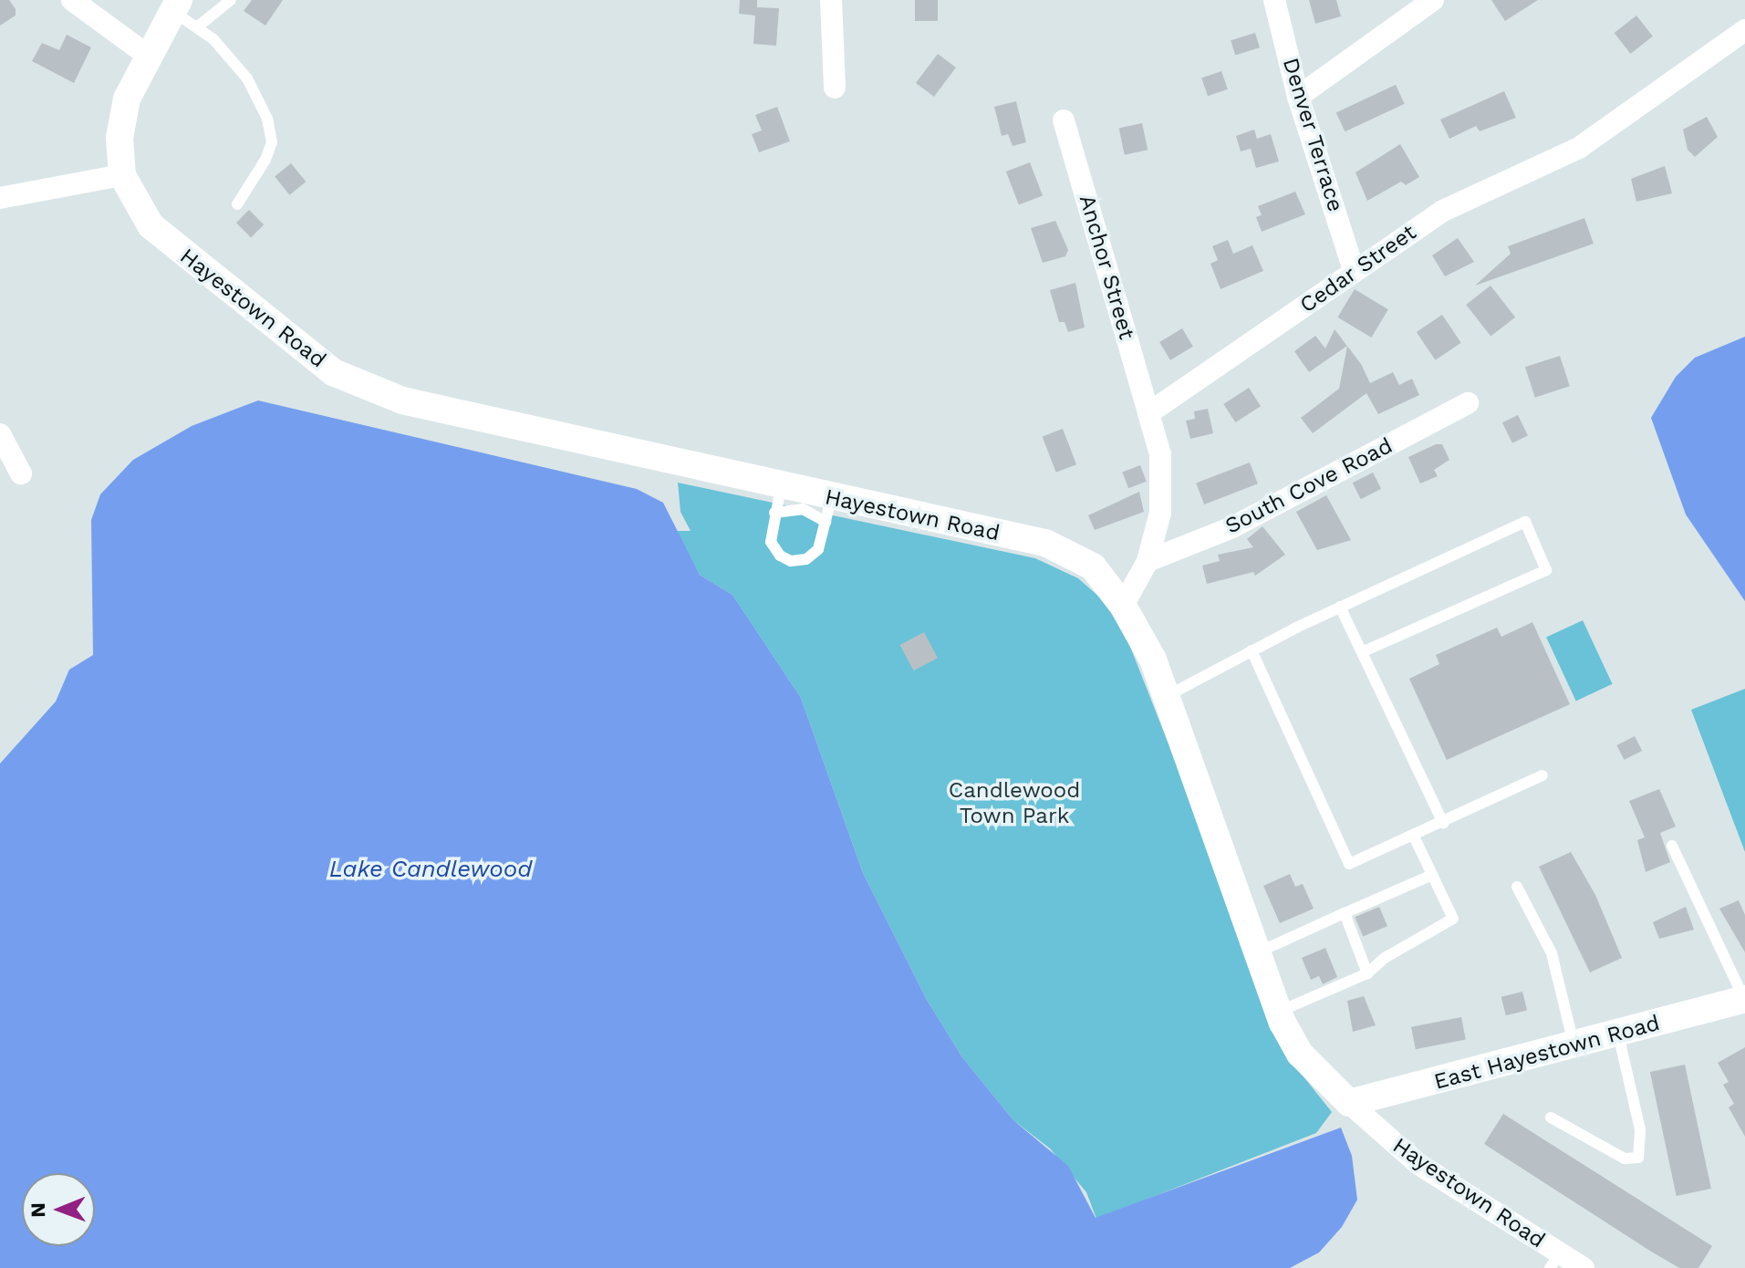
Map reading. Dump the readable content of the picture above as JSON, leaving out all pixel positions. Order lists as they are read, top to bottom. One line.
{"streets":{"street":["Denver Terrace","Anchor Street","Cedar Street","Hayestown Road","South Cove Road","East Hayestown Road"]},"crossings":[["Denver Terrace","Cedar Street"],["Anchor Street","Cedar Street"],["Hayestown Road","East Hayestown Road"]],"water":["Lake Candlewood"],"parks":["Candlewood Town Park"],"north":"left"}
